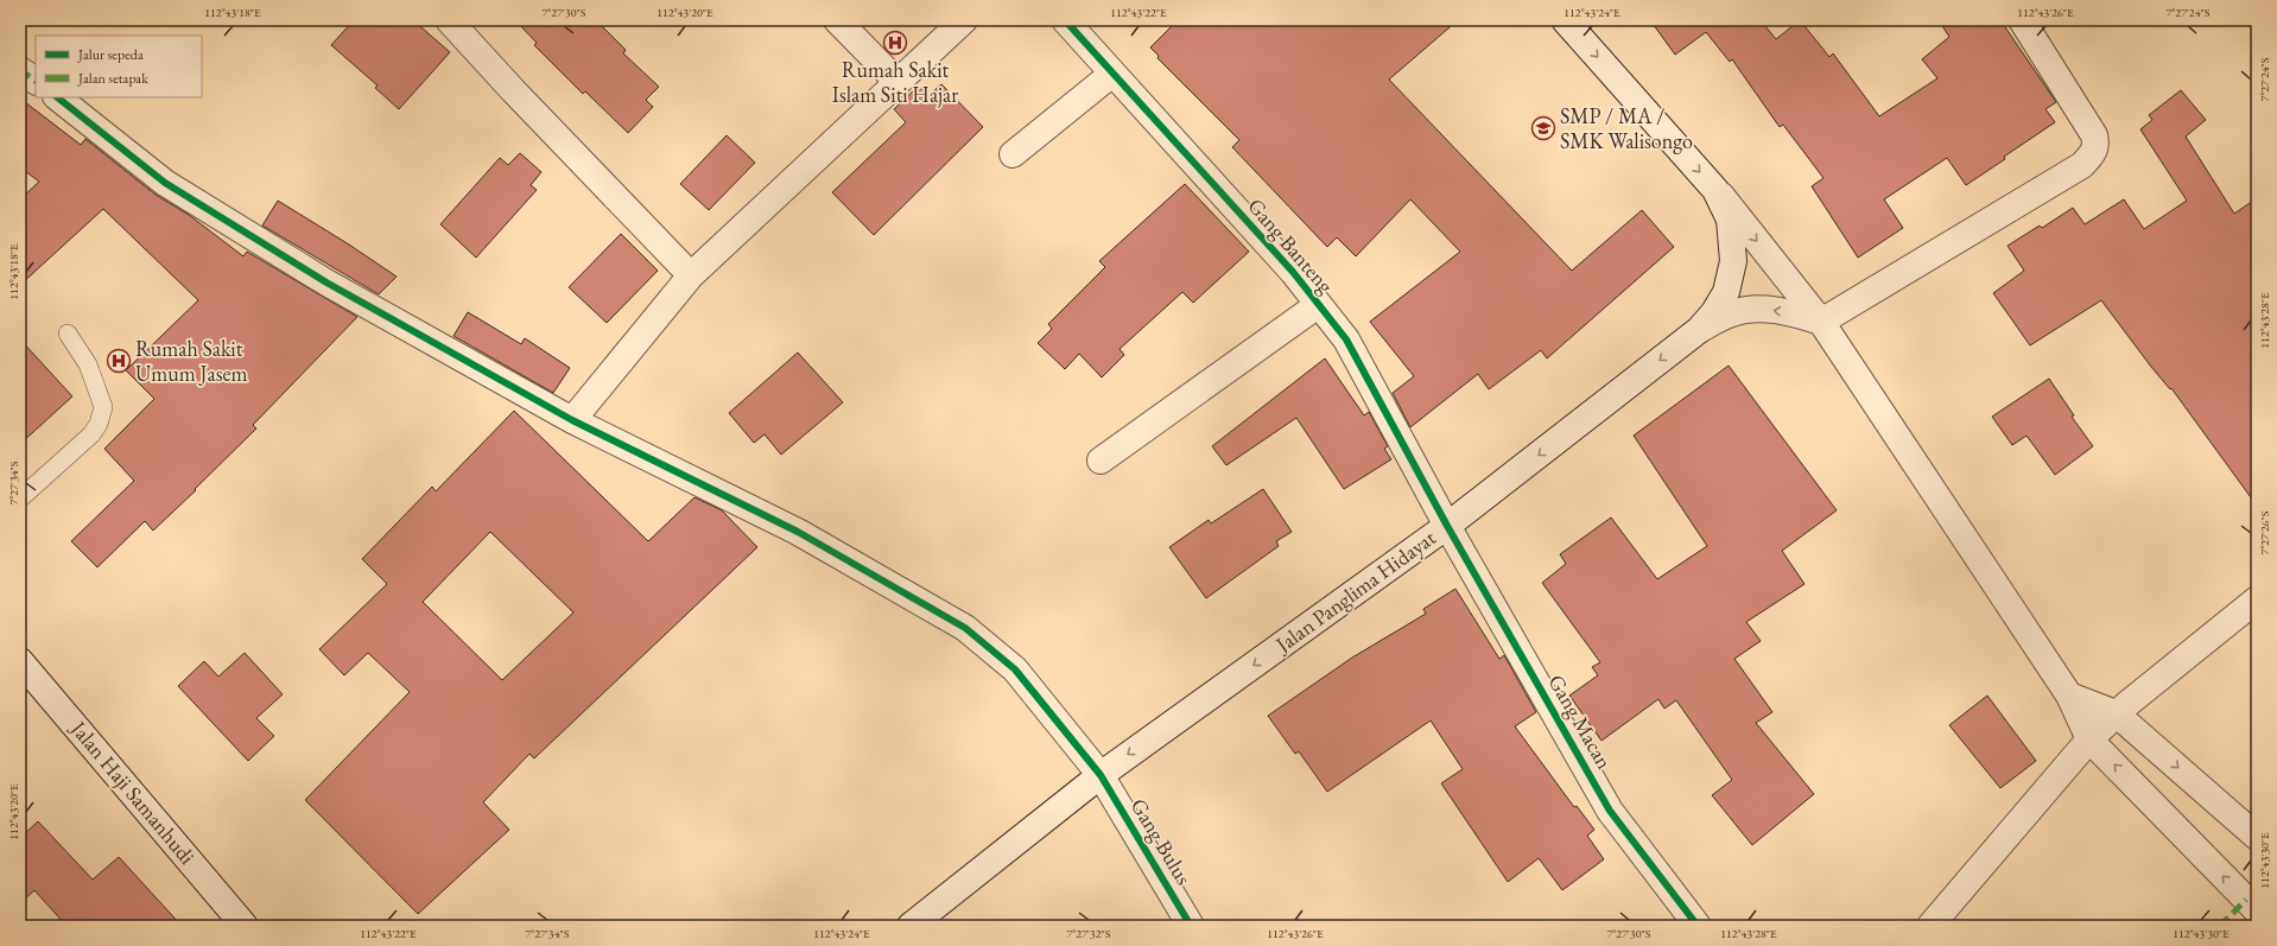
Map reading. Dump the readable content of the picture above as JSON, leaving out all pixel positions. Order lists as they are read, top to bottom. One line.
{"streets":{"street":["Gang Banteng","Jalan Panglima Hidayat","Gang Macan","Jalan Haji Samanhudi","Gang Bulus"]},"crossings":[["Gang Banteng","Jalan Panglima Hidayat"],["Gang Banteng","Gang Macan"],["Jalan Panglima Hidayat","Gang Macan"],["Jalan Panglima Hidayat","Gang Bulus"]],"one_way":["Jalan Panglima Hidayat"],"places":{"hospital":["Rumah Sakit Islam Siti Hajar","Rumah Sakit Umum Jasem"],"school or university":["SMP / MA / SMK Walisongo"]},"legend":["Jalur sepeda","Jalan setapak"],"coordinates":["112°43'18\"E","7°27'30\"S","112°43'20\"E","112°43'22\"E","112°43'24\"E","112°43'26\"E","7°27'24\"S","112°43'28\"E","7°27'34\"S","7°27'26\"S","112°43'30\"E","7°27'32\"S"]}
